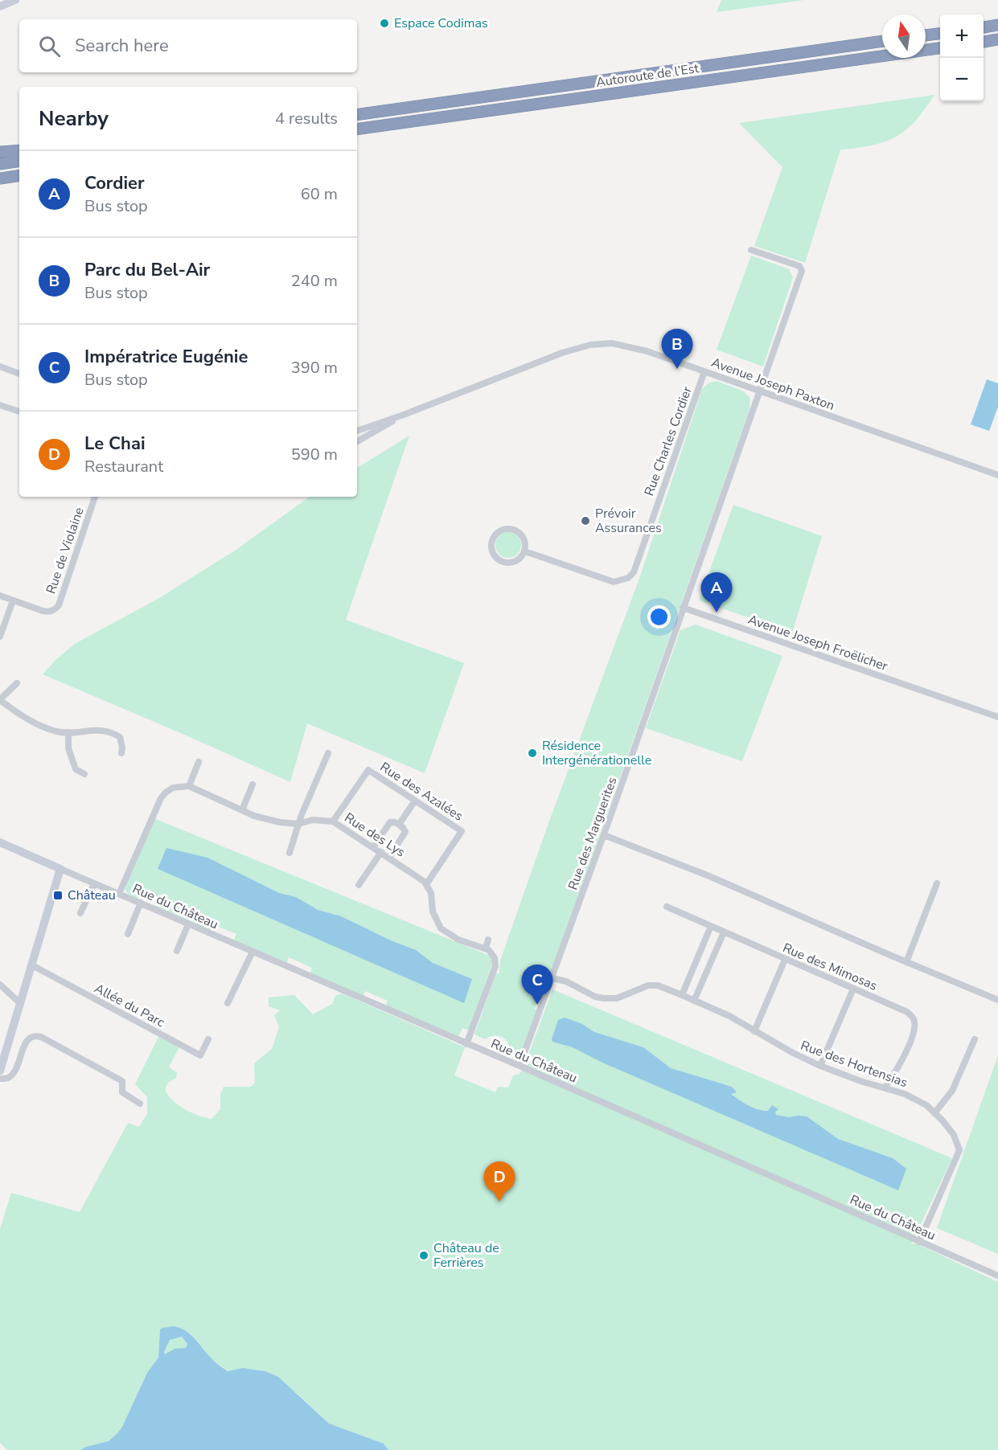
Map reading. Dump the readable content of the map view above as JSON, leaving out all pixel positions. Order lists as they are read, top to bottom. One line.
{"streets":{"highway":["Autoroute de l’Est"],"street":["Avenue Joseph Paxton","Rue Charles Cordier","Rue de Violaine","Avenue Joseph Froëlicher","Rue des Azalées","Rue des Marguerites","Rue des Lys","Rue du Château","Rue des Mimosas","Allée du Parc","Rue des Hortensias"]},"crossings":[["Avenue Joseph Paxton","Rue Charles Cordier"],["Avenue Joseph Froëlicher","Rue des Marguerites"],["Rue des Azalées","Rue des Lys"],["Rue des Marguerites","Rue du Château"],["Rue des Marguerites","Rue des Hortensias"],["Rue du Château","Rue des Hortensias"],["Rue des Mimosas","Rue des Hortensias"]],"places":{"other":["Espace Codimas","Prévoir Assurances","Résidence Intergénérationelle","Château de Ferrières"],"transit":["Château"]},"north":"top","page":{"map_buttons":["+","−"],"search":"Search here","heading":["Nearby","4 results"],"list":[{"mark":"A","name":"Cordier","note":"Bus stop","value":"60 m"},{"mark":"B","name":"Parc du Bel-Air","note":"Bus stop","value":"240 m"},{"mark":"C","name":"Impératrice Eugénie","note":"Bus stop","value":"390 m"},{"mark":"D","name":"Le Chai","note":"Restaurant","value":"590 m"}],"pins":["B","A","C","D"]}}
